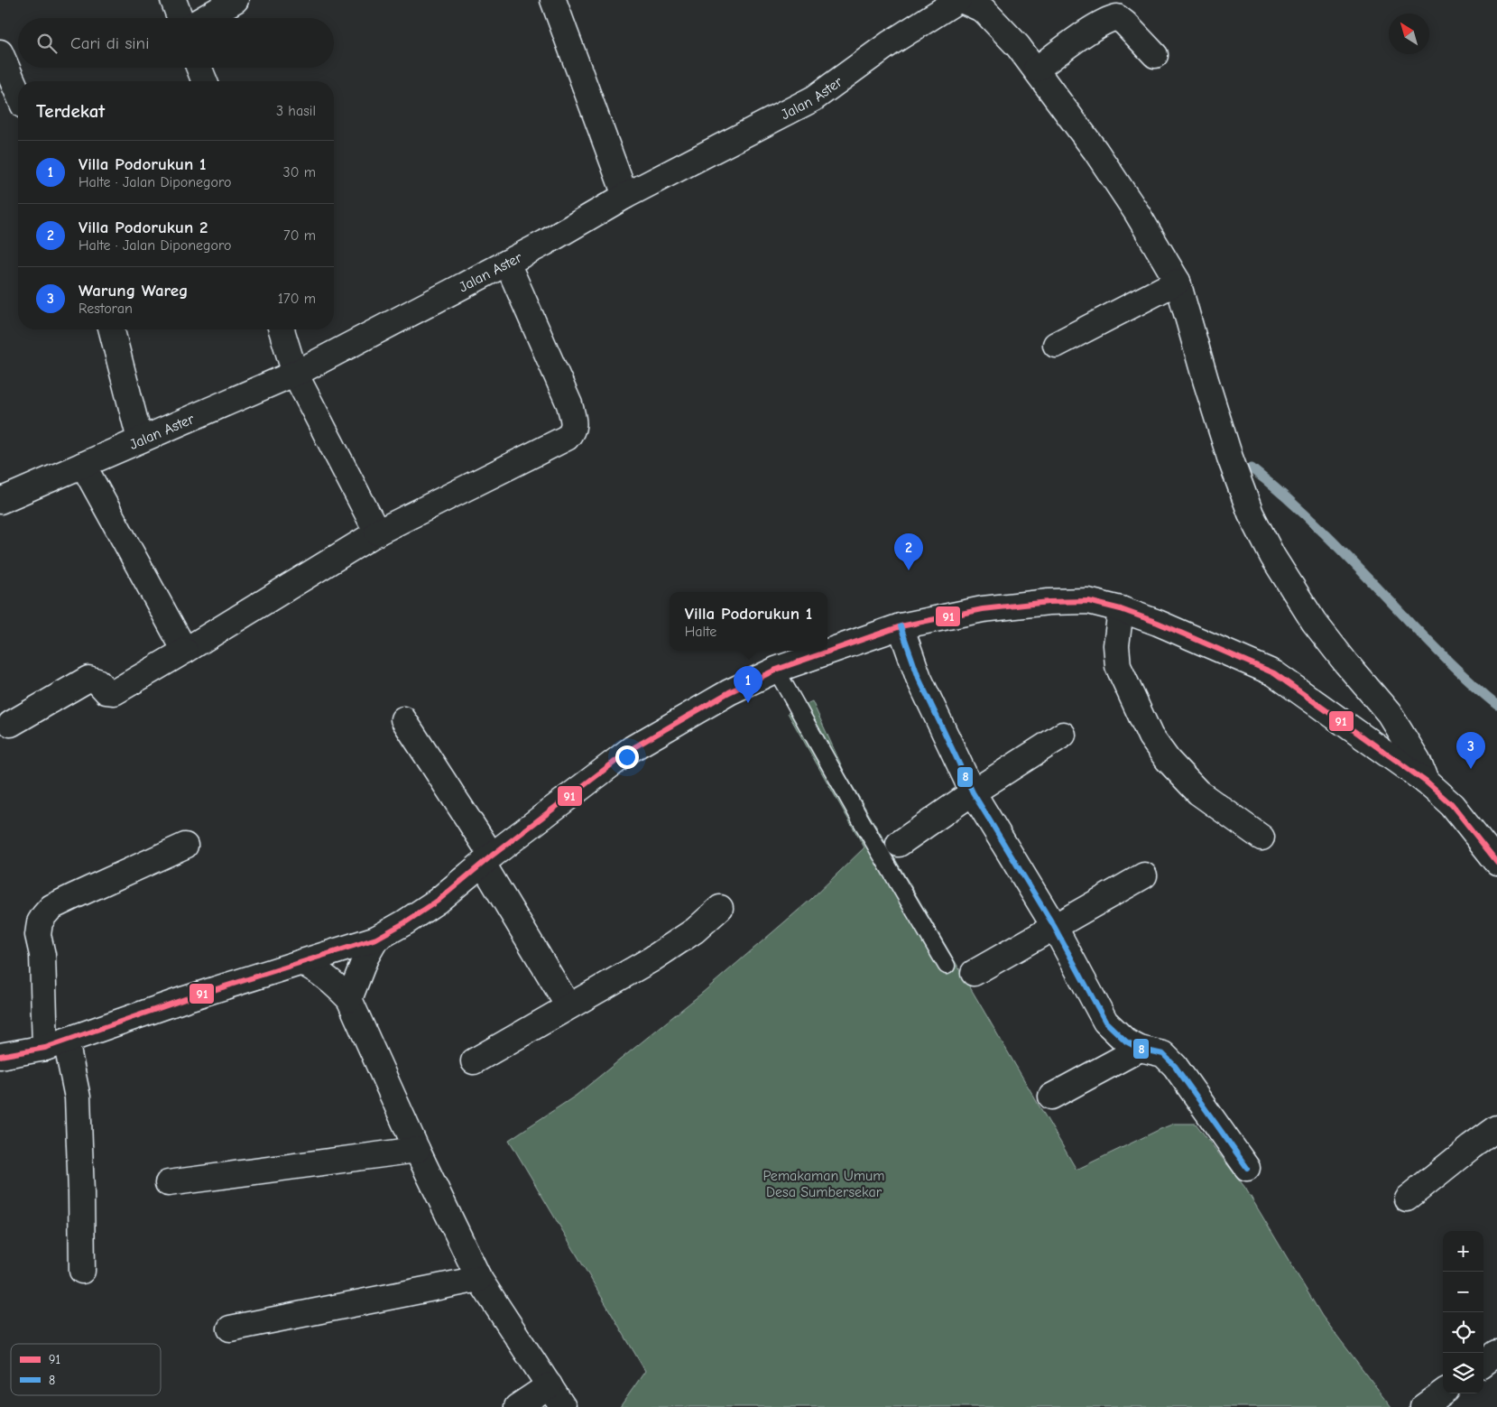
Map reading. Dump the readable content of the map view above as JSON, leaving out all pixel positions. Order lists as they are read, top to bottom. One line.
{"streets":{"street":["Jalan Aster"]},"parks":["Pemakaman Umum Desa Sumbersekar"],"lines":["transit line 91","transit line 8"],"legend":["91","8"],"north":"top left","page":{"search":"Cari di sini","heading":["Terdekat","3 hasil"],"list":[{"mark":"1","name":"Villa Podorukun 1","note":"Halte · Jalan Diponegoro","value":"30 m"},{"mark":"2","name":"Villa Podorukun 2","note":"Halte · Jalan Diponegoro","value":"70 m"},{"mark":"3","name":"Warung Wareg","note":"Restoran","value":"170 m"}],"pins":["2","1","3"],"popup":["Villa Podorukun 1","Halte"],"map_buttons":["+","−"]}}
